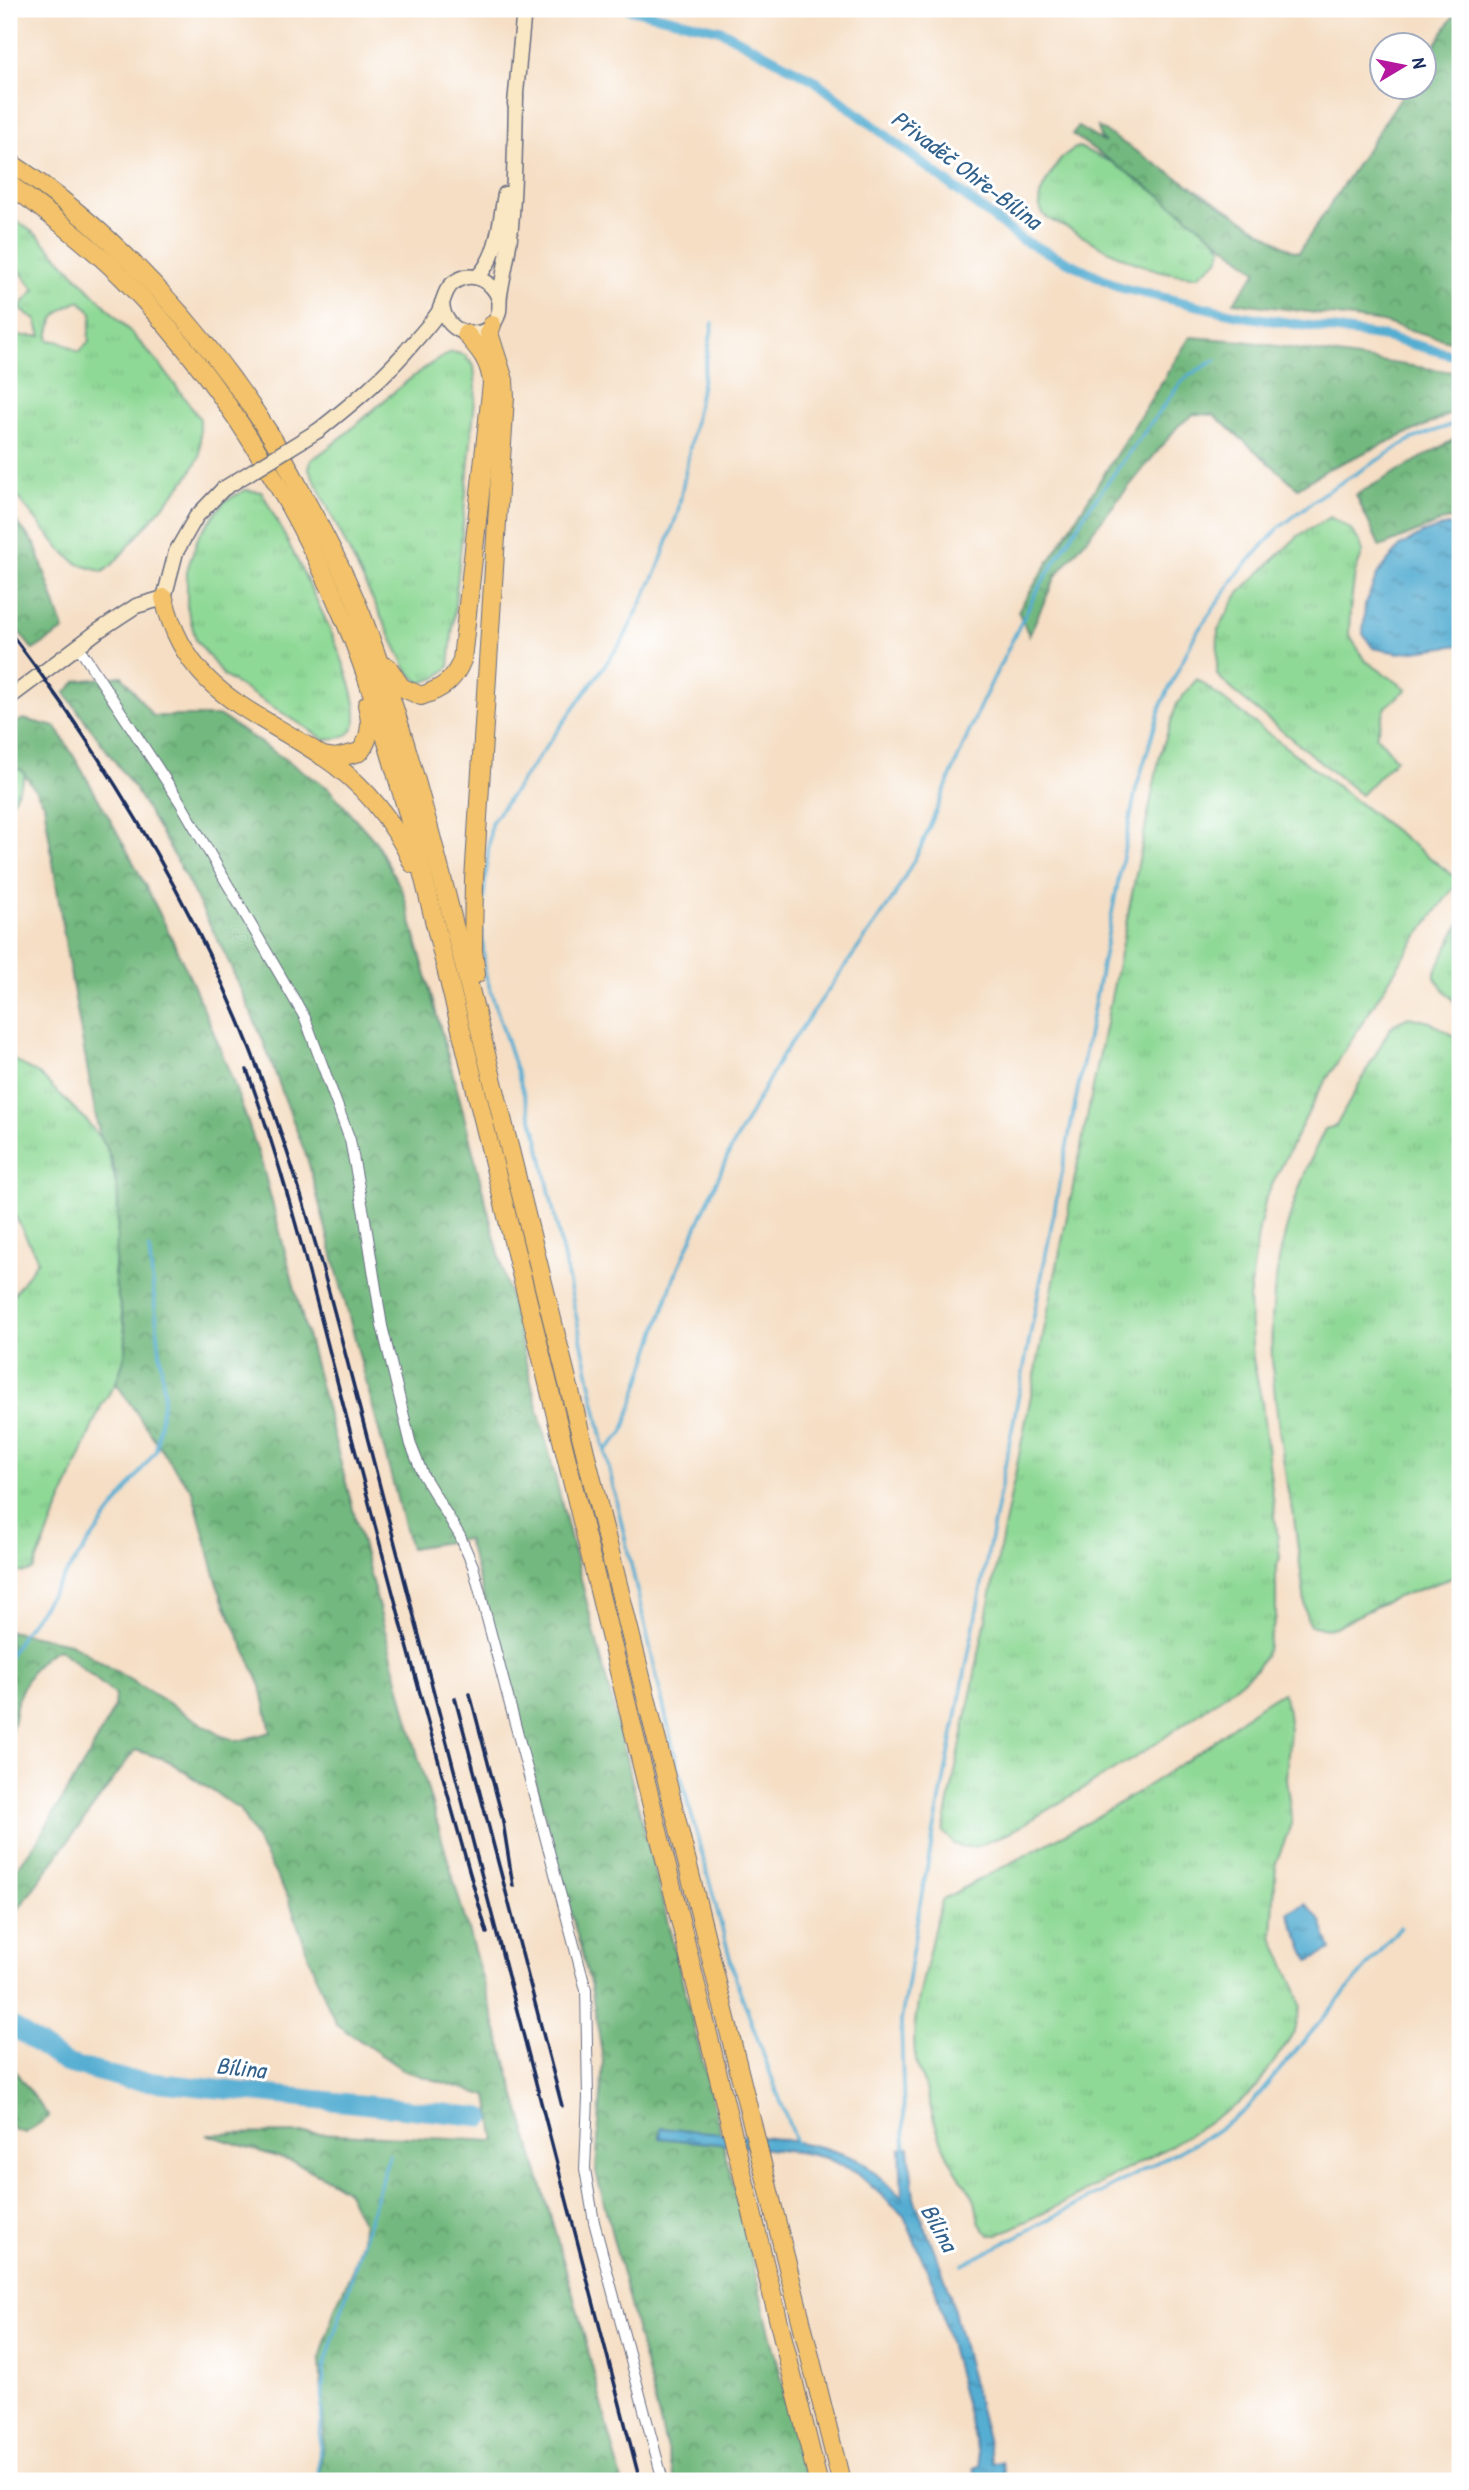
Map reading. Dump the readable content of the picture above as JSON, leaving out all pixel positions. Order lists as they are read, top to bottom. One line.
{"water":["Přivaděč Ohře-Bílina","Bílina"],"north":"right"}
